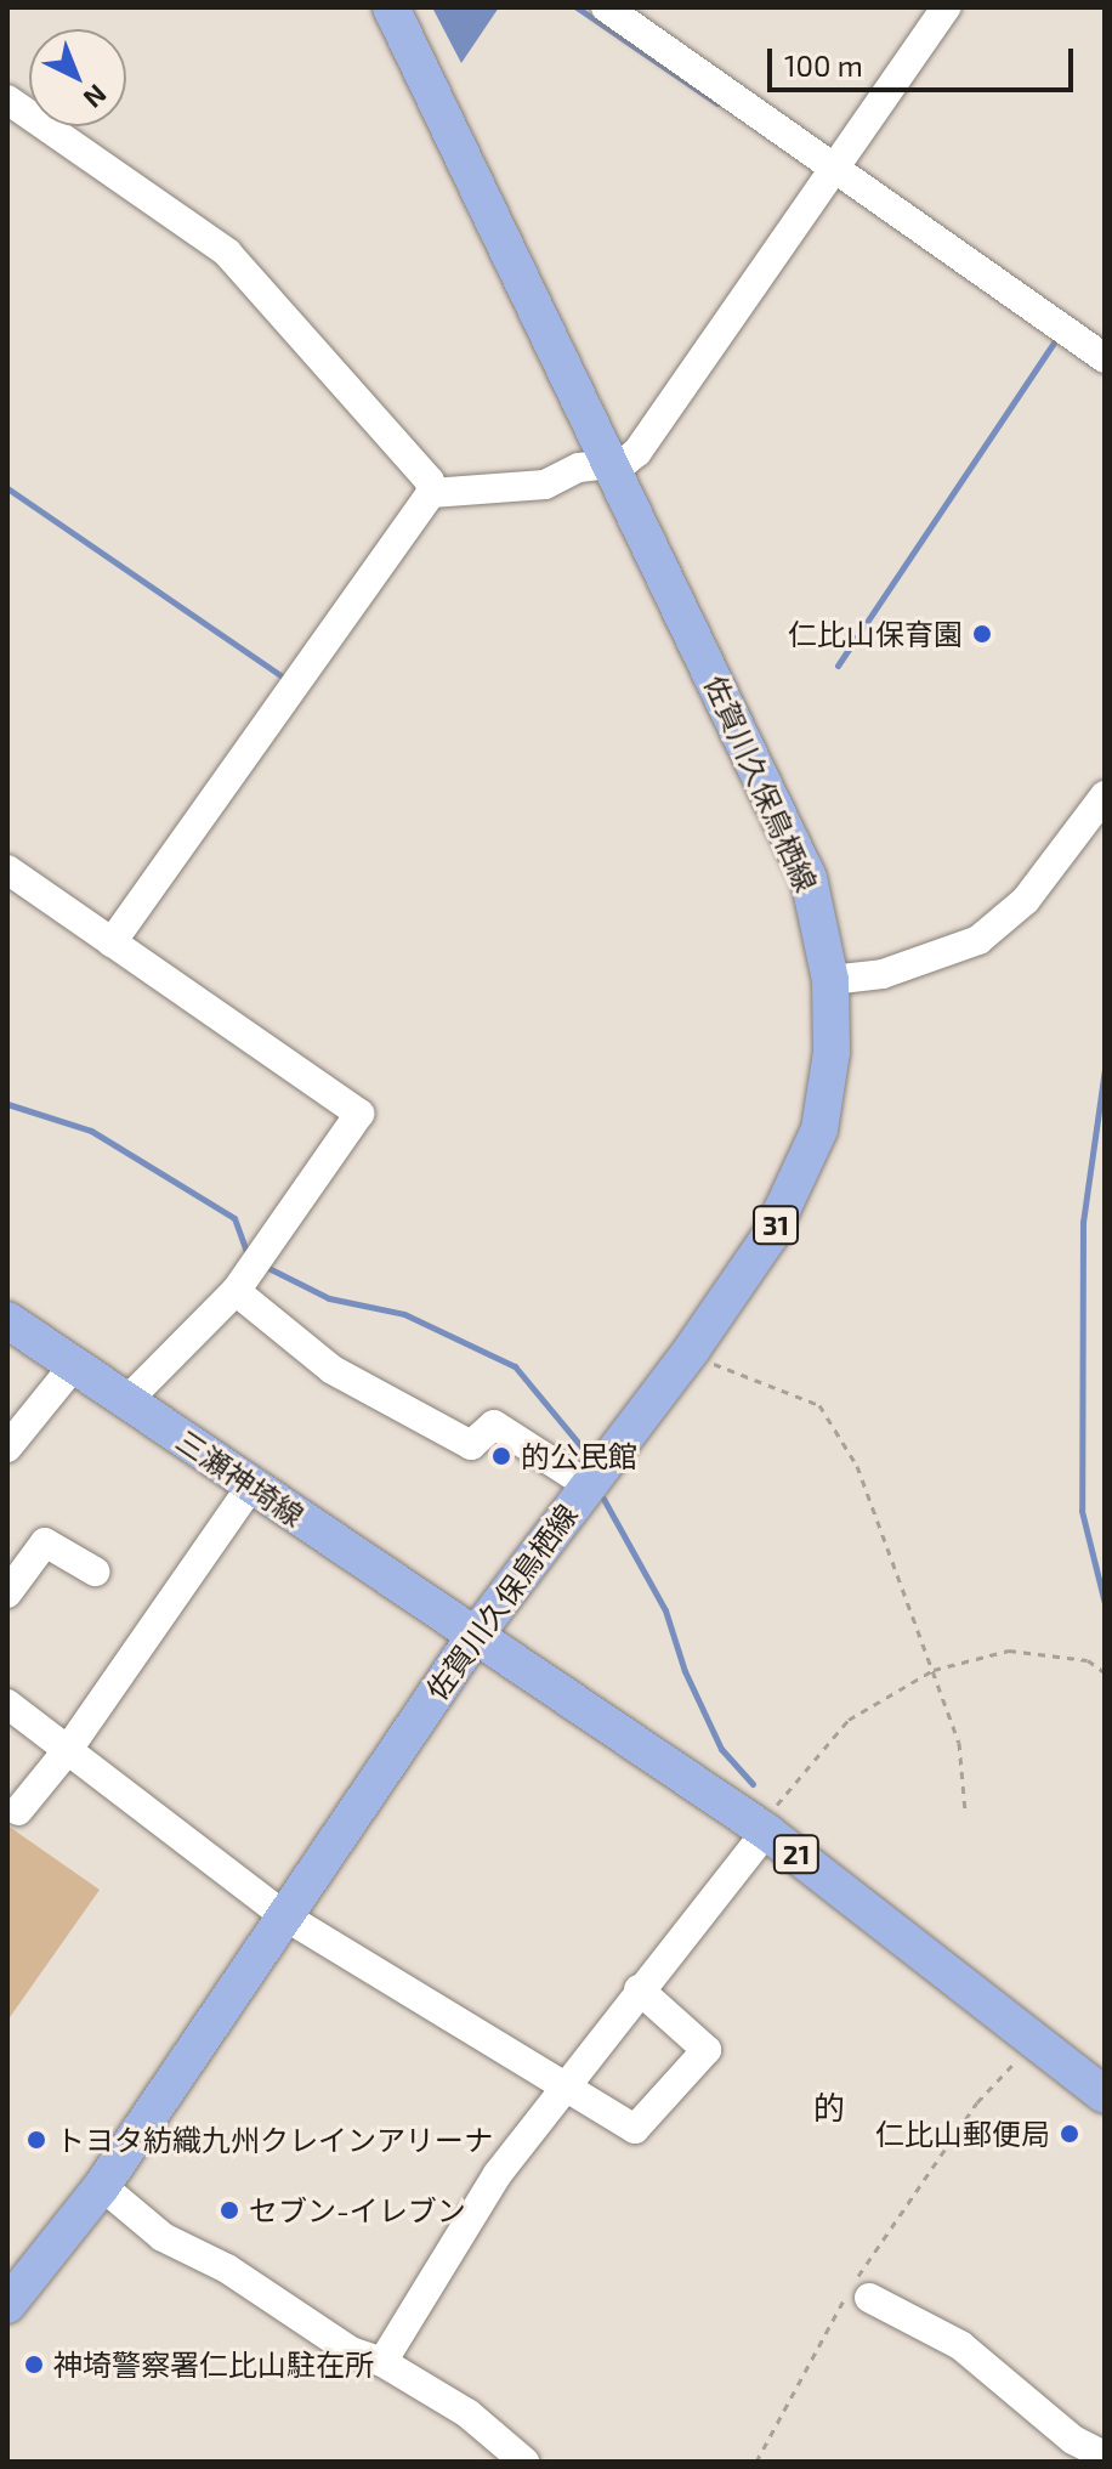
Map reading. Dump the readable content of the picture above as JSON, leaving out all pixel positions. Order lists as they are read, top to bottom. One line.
{"streets":{"main road":["佐賀川久保鳥栖線","31","三瀬神埼線","21"]},"crossings":[["佐賀川久保鳥栖線","三瀬神埼線"],["佐賀川久保鳥栖線","21"],["三瀬神埼線","21"]],"districts":["的"],"places":["仁比山保育園","的公民館","仁比山郵便局","トヨタ紡織九州クレインアリーナ","セブン-イレブン","神埼警察署仁比山駐在所"],"scale_bar":"100 m","north":"bottom right"}
